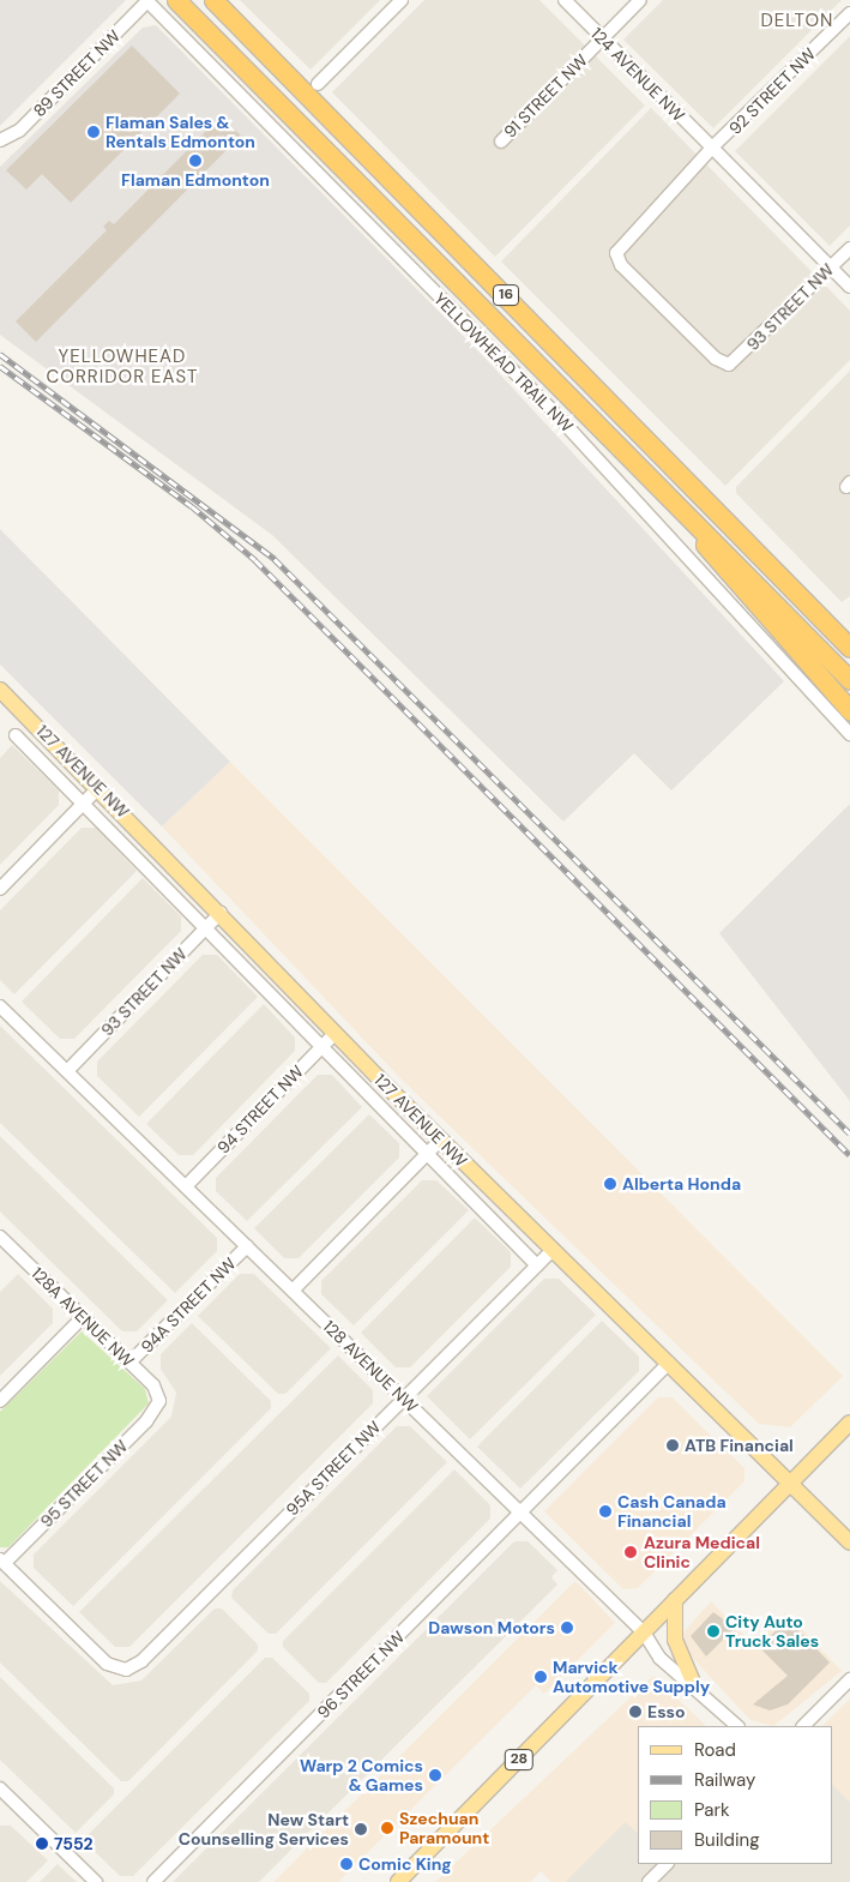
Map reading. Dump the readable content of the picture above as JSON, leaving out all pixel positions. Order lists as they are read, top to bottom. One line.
{"streets":{"highway":["16","YELLOWHEAD TRAIL NW"],"main road":["127 AVENUE NW","28"],"street":["89 STREET NW","124 AVENUE NW","92 STREET NW","91 STREET NW","93 STREET NW","94 STREET NW","94A STREET NW","128A AVENUE NW","128 AVENUE NW","95A STREET NW","95 STREET NW","96 STREET NW"]},"crossings":[["89 STREET NW","YELLOWHEAD TRAIL NW"],["124 AVENUE NW","92 STREET NW"],["124 AVENUE NW","91 STREET NW"],["124 AVENUE NW","93 STREET NW"],["92 STREET NW","93 STREET NW"],["93 STREET NW","127 AVENUE NW"],["93 STREET NW","128 AVENUE NW"],["127 AVENUE NW","94 STREET NW"],["127 AVENUE NW","95A STREET NW"],["127 AVENUE NW","96 STREET NW"],["94 STREET NW","128 AVENUE NW"],["94A STREET NW","128A AVENUE NW"],["94A STREET NW","128 AVENUE NW"],["128A AVENUE NW","95 STREET NW"],["128 AVENUE NW","95A STREET NW"],["128 AVENUE NW","96 STREET NW"],["128 AVENUE NW","28"],["95A STREET NW","95 STREET NW"]],"districts":["DELTON","YELLOWHEAD CORRIDOR EAST"],"places":["Flaman Sales & Rentals Edmonton","Flaman Edmonton","Alberta Honda","ATB Financial","Cash Canada Financial","Azura Medical Clinic","Dawson Motors","City Auto Truck Sales","Marvick Automotive Supply","Esso","Warp 2 Comics & Games","Szechuan Paramount","New Start Counselling Services","7552","Comic King"],"legend":["Road","Railway","Park","Building"]}
